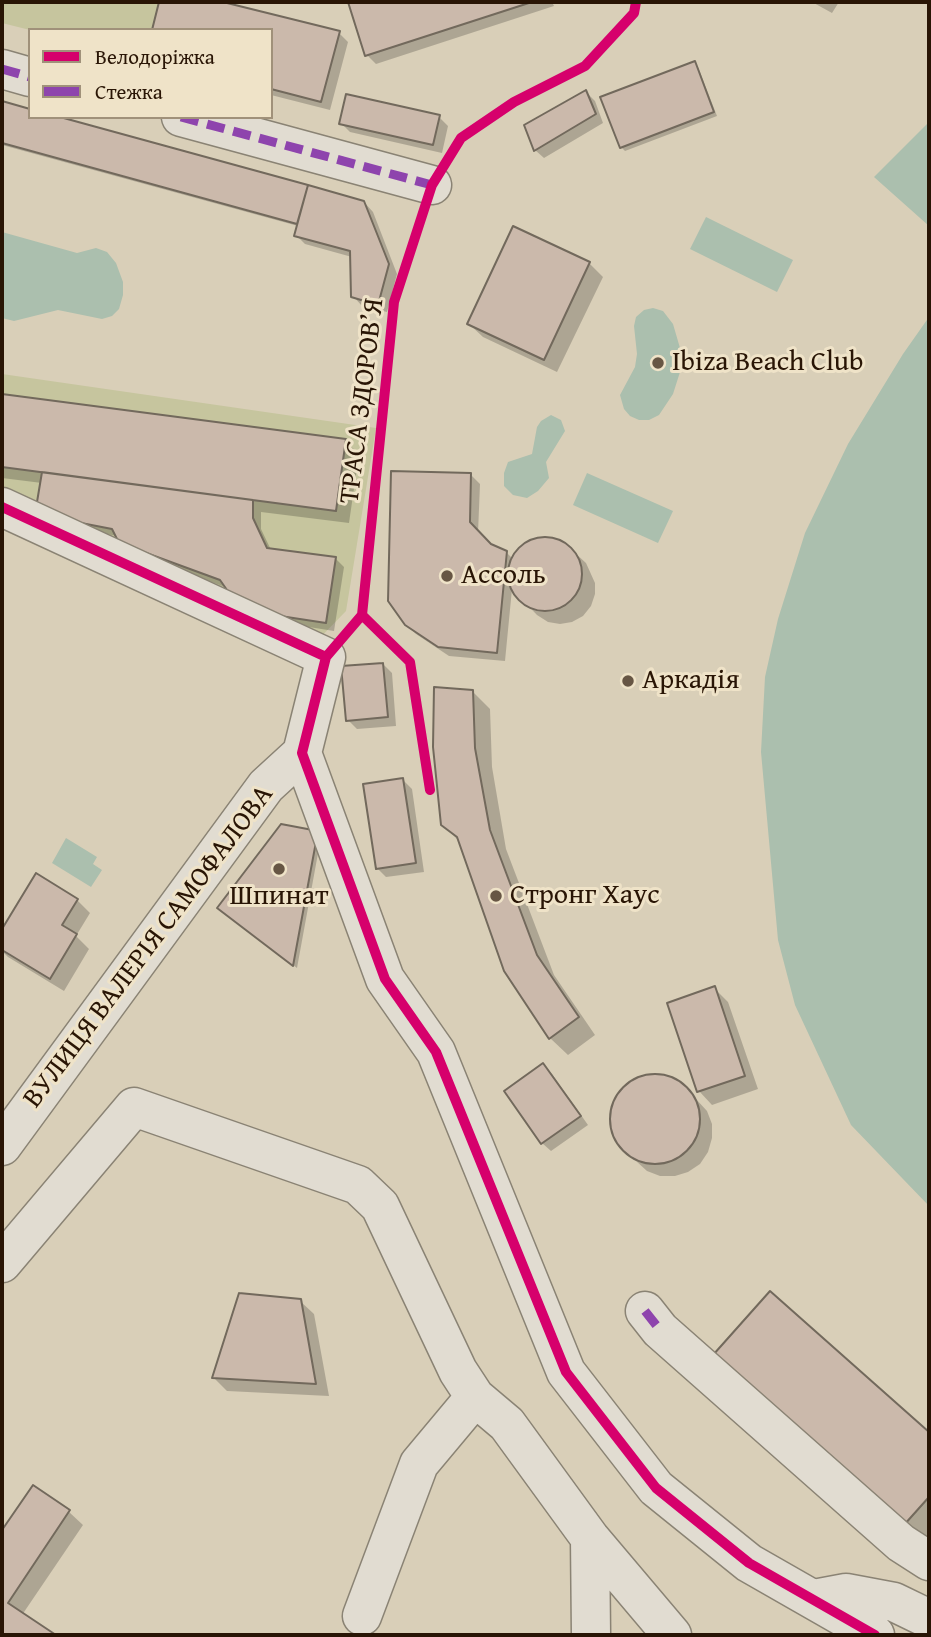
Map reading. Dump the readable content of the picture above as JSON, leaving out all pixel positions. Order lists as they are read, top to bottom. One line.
{"streets":{"street":["ВУЛИЦЯ ВАЛЕРІЯ САМОФАЛОВА"],"cycle path":["ТРАСА ЗДОРОВ’Я"]},"places":["Ibiza Beach Club","Ассоль","Аркадія","Шпинат","Стронг Хаус"],"legend":["Велодоріжка","Стежка"]}
